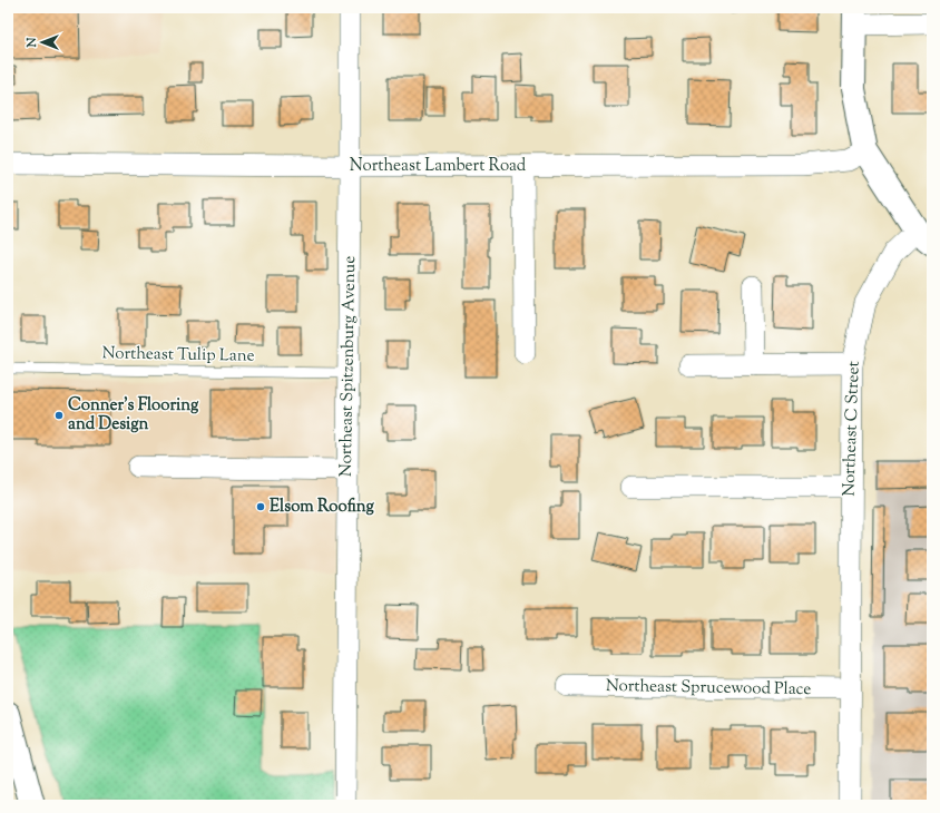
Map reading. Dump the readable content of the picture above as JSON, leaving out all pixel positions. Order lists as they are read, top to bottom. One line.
{"streets":{"main road":["Northeast C Street"],"street":["Northeast Lambert Road","Northeast Spitzenburg Avenue","Northeast Sprucewood Place"],"lane":["Northeast Tulip Lane"]},"crossings":[["Northeast Lambert Road","Northeast Spitzenburg Avenue"],["Northeast Lambert Road","Northeast C Street"],["Northeast Tulip Lane","Northeast Spitzenburg Avenue"],["Northeast C Street","Northeast Sprucewood Place"]],"places":["Conner's Flooring and Design","Elsom Roofing"],"north":"left"}
